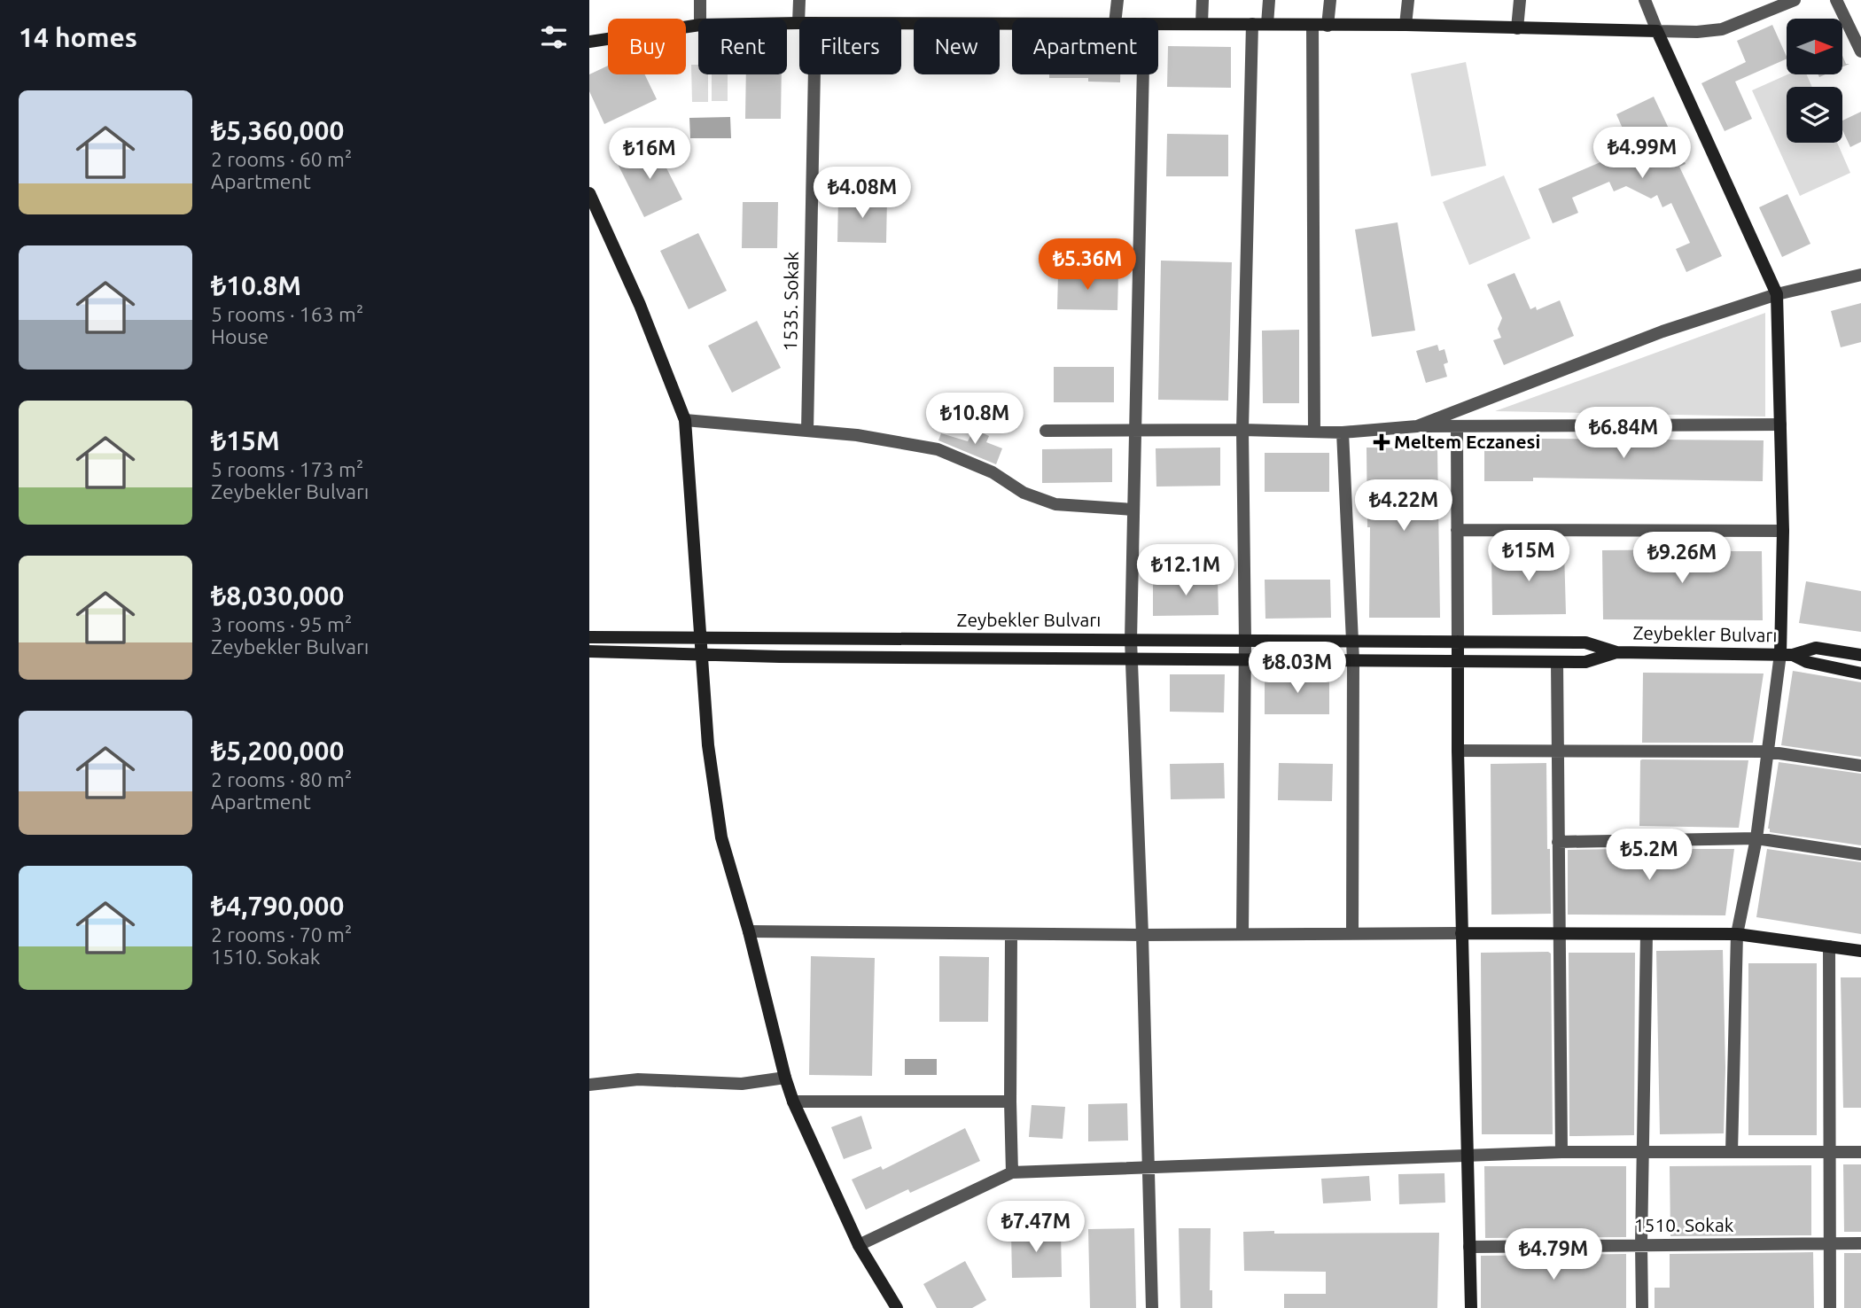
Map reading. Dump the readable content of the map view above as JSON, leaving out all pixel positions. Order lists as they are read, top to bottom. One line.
{"streets":{"street":["1535. Sokak","Zeybekler Bulvarı","1510. Sokak"]},"places":{"health":["Meltem Eczanesi"]},"north":"right","page":{"heading":"14 homes","chip":["Buy","Rent","Filters","New","Apartment"],"list":[{"name":"₺5,360,000","note":"2 rooms · 60 m² · Apartment"},{"name":"₺10.8M","note":"5 rooms · 163 m² · House"},{"name":"₺15M","note":"5 rooms · 173 m² · Zeybekler Bulvarı"},{"name":"₺8,030,000","note":"3 rooms · 95 m² · Zeybekler Bulvarı"},{"name":"₺5,200,000","note":"2 rooms · 80 m² · Apartment"},{"name":"₺4,790,000","note":"2 rooms · 70 m² · 1510. Sokak"}],"price":["₺4.99M","₺16M","₺4.08M","₺5.36M","₺10.8M","₺6.84M","₺4.22M","₺15M","₺9.26M","₺12.1M","₺8.03M","₺5.2M","₺7.47M","₺4.79M"]}}
